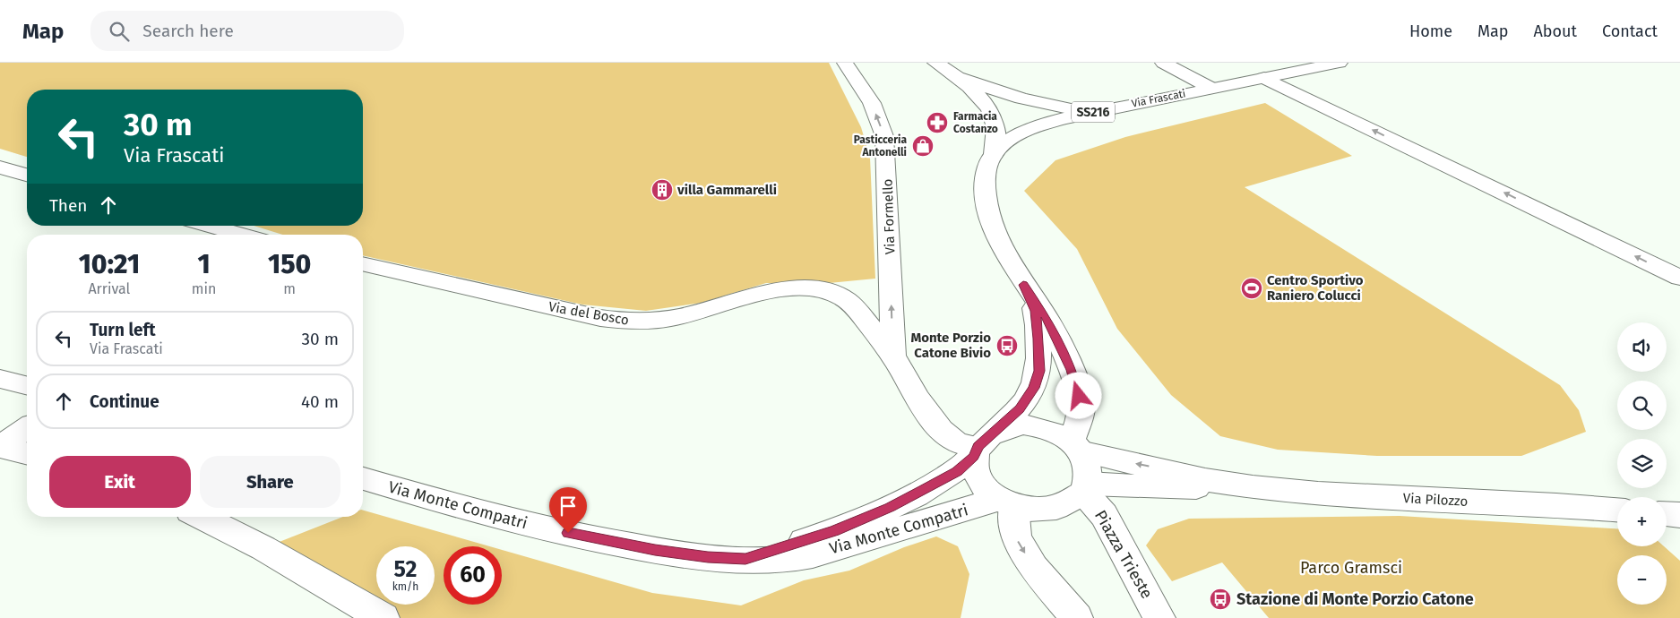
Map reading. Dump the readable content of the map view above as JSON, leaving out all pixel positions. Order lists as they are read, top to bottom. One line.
{"streets":{"street":["Via Frascati","SS216","Via Formello","Via del Bosco","Via Pilozzo","Via Monte Compatri","Piazza Trieste"]},"crossings":[["Via Frascati","Via del Bosco"],["Via Frascati","Via Pilozzo"],["Via Frascati","Via Monte Compatri"],["Via Frascati","Piazza Trieste"],["Via Formello","Via del Bosco"],["Via del Bosco","Via Pilozzo"],["Via del Bosco","Via Monte Compatri"],["Via del Bosco","Piazza Trieste"],["Via Pilozzo","Via Monte Compatri"],["Via Pilozzo","Piazza Trieste"],["Via Monte Compatri","Piazza Trieste"]],"one_way":["Via Formello"],"parks":["Parco Gramsci"],"places":{"pharmacy":["Farmacia Costanzo"],"shop":["Pasticceria Antonelli"],"building":["villa Gammarelli"],"sports":["Centro Sportivo Raniero Colucci"],"bus stop":["Monte Porzio Catone Bivio","Stazione di Monte Porzio Catone"]},"page":{"header":"Map","search":"Search here","nav":["Home","Map","About","Contact"],"turn":["30 m","Via Frascati"],"then":"Then","eta":["10:21","Arrival","1","min","150","m"],"list":[{"name":"Turn left","note":"Via Frascati","value":"30 m"},{"name":"Continue","value":"40 m"}],"map_buttons":["+","−"],"buttons":["Exit","Share"],"speed":"52 km/h","limit":"60"}}
